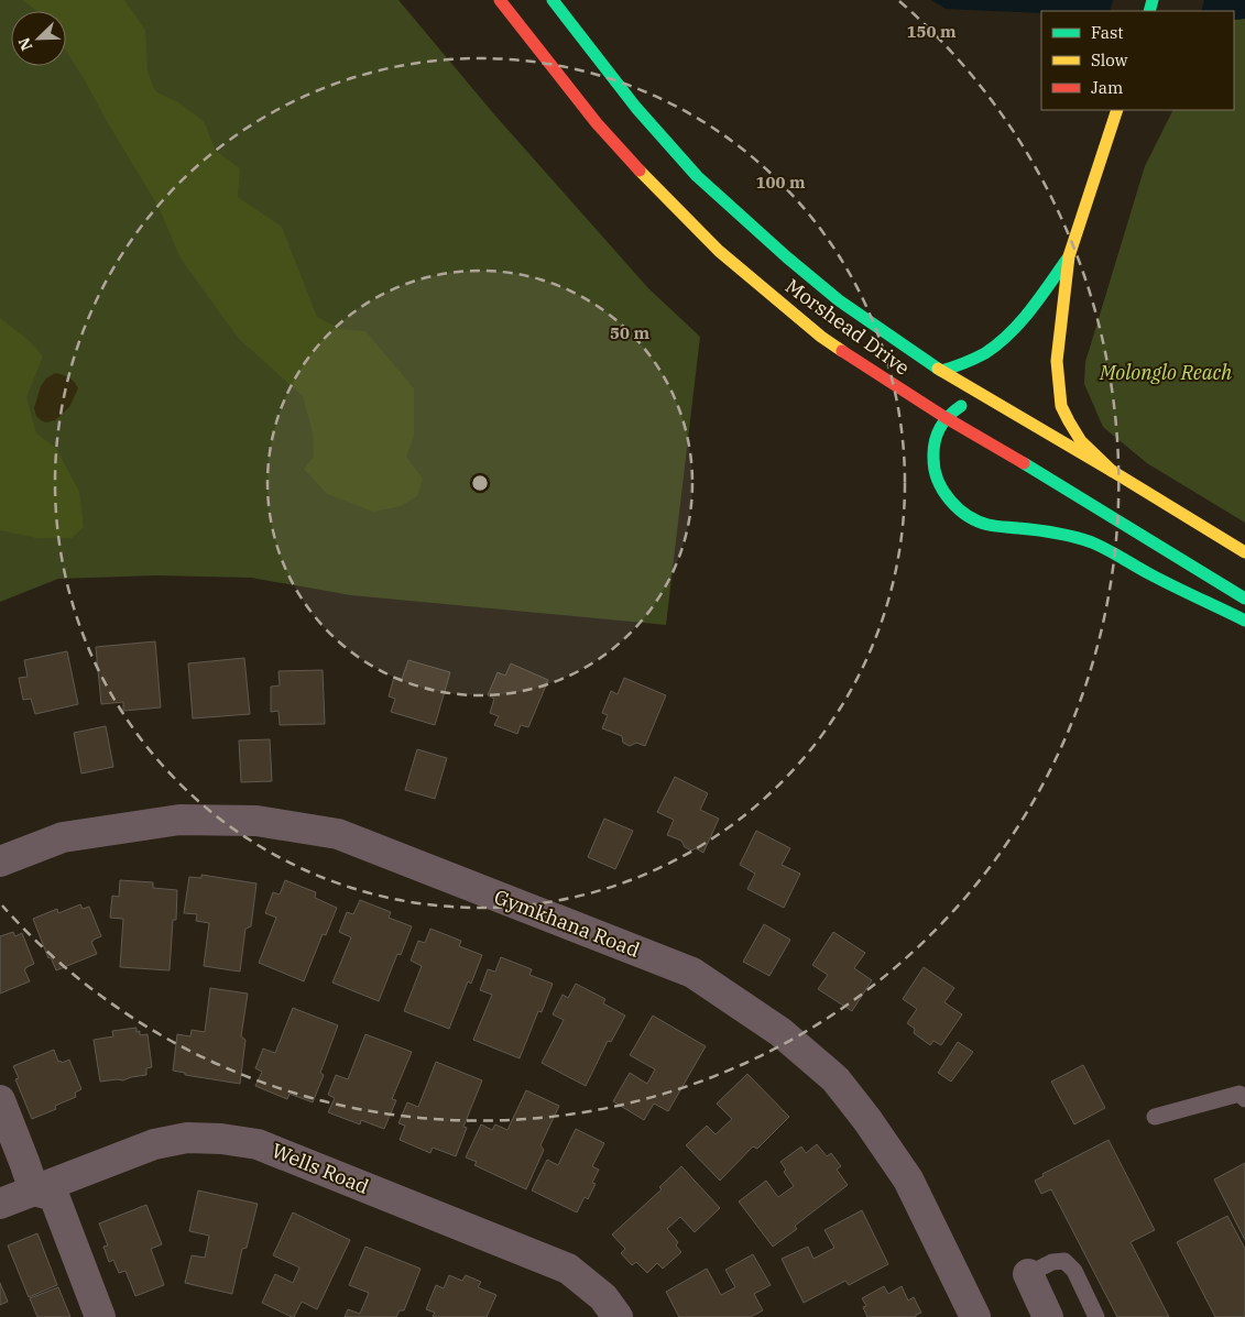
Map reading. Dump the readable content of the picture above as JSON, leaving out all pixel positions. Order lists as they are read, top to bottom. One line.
{"streets":{"main road":["Morshead Drive"],"street":["Gymkhana Road","Wells Road"]},"parks":["Molonglo Reach"],"legend":["Fast","Slow","Jam"],"north":"bottom left","rings":["150 m","100 m","50 m"]}
